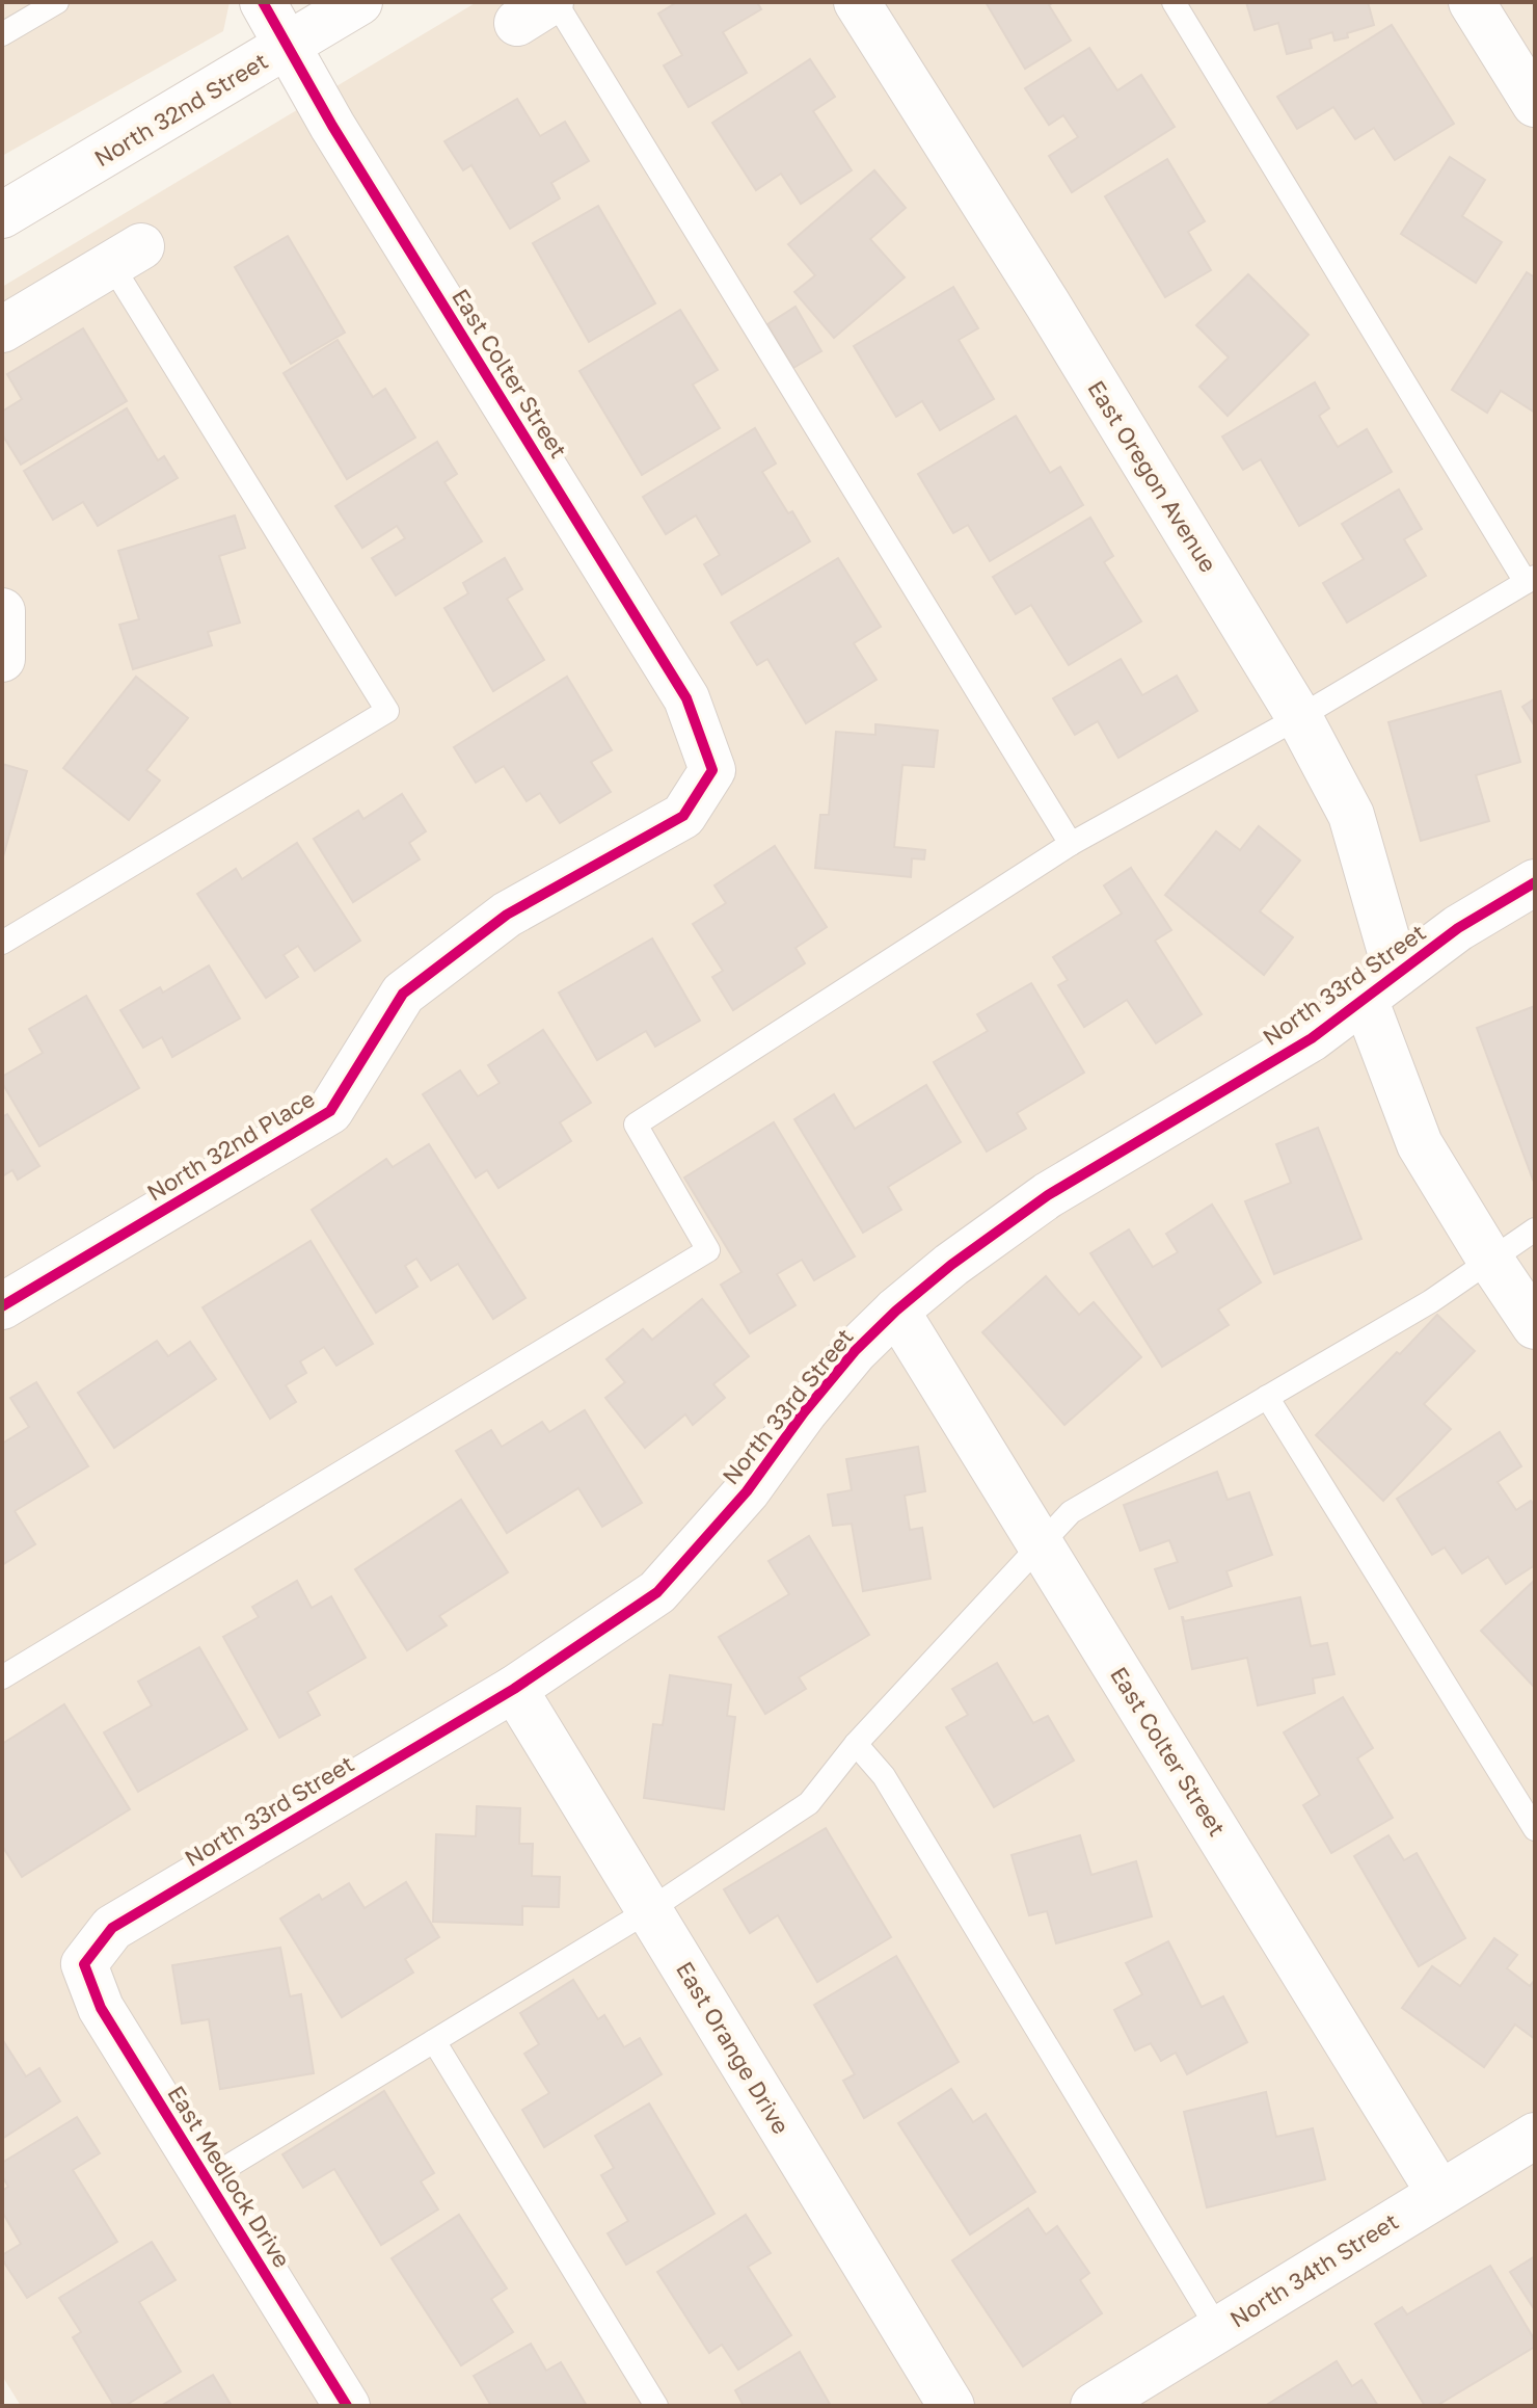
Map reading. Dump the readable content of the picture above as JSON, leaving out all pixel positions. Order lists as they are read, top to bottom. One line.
{"streets":{"street":["North 32nd Street","East Colter Street","East Oregon Avenue","North 33rd Street","North 32nd Place","East Orange Drive","East Medlock Drive","North 34th Street"]},"crossings":[["North 32nd Street","East Colter Street"],["East Colter Street","North 33rd Street"],["East Colter Street","North 32nd Place"],["East Colter Street","North 34th Street"],["East Oregon Avenue","North 33rd Street"],["North 33rd Street","East Orange Drive"],["North 33rd Street","East Medlock Drive"]]}
